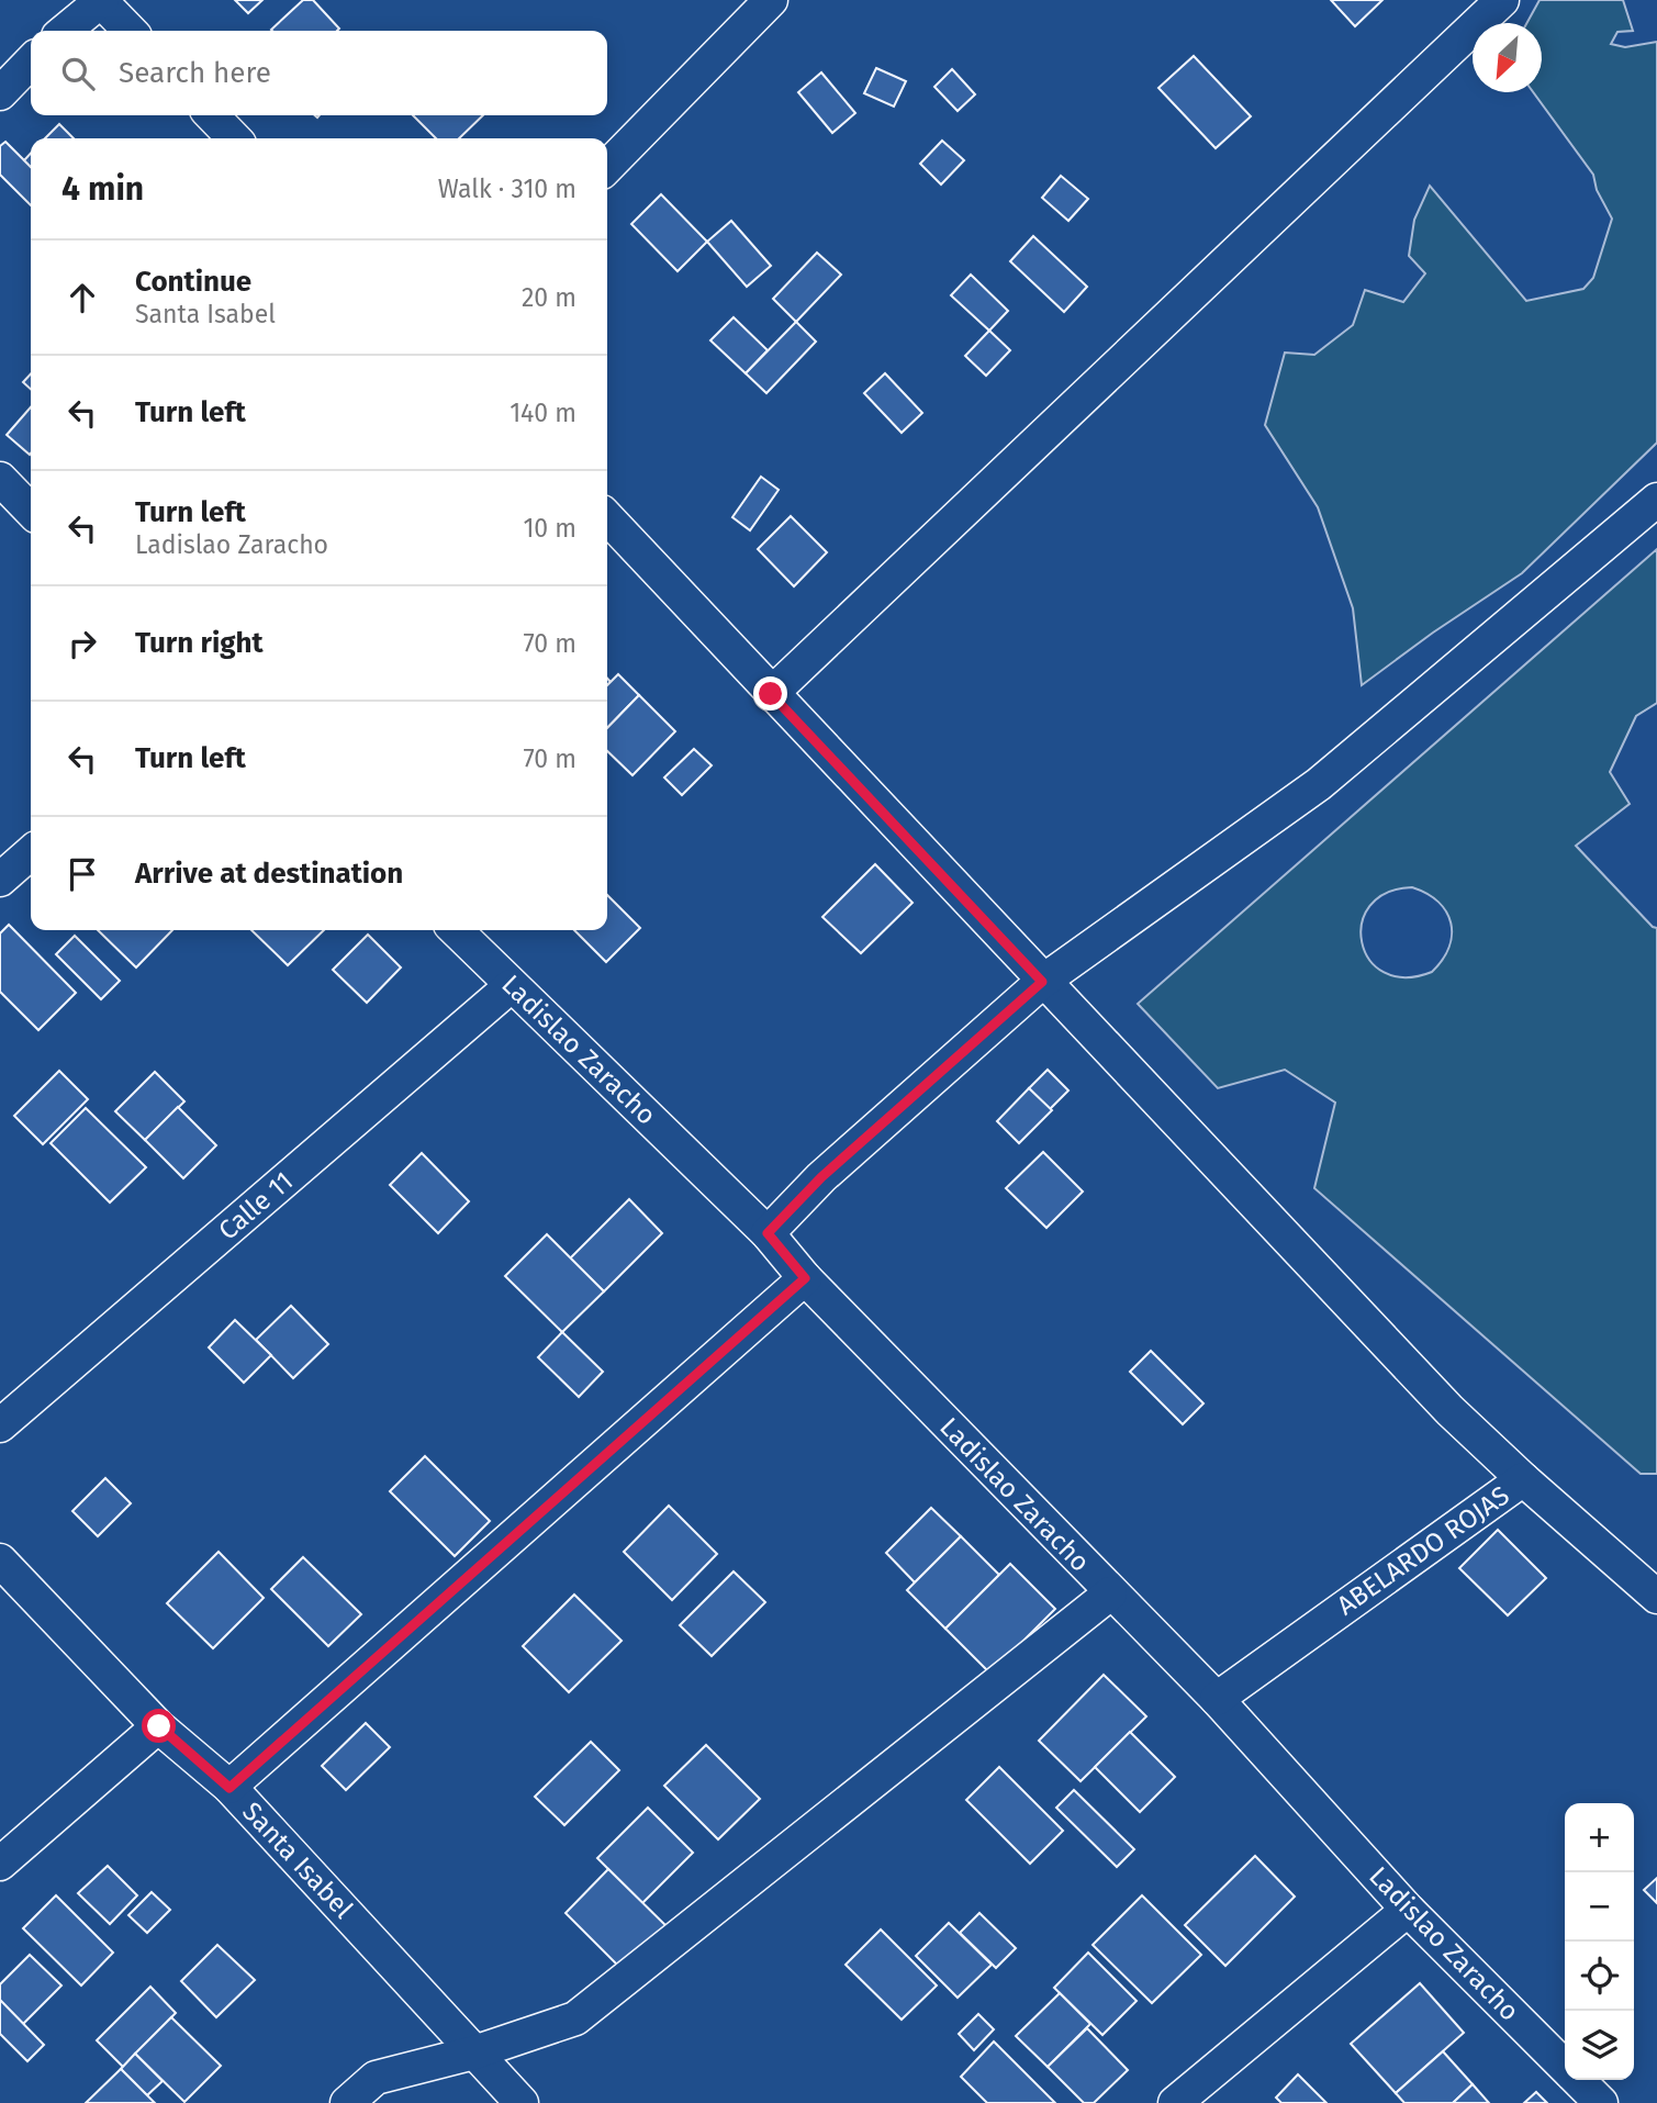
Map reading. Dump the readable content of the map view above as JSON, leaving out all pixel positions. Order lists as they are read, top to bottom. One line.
{"streets":{"street":["Ladislao Zaracho","Calle 11","ABELARDO ROJAS","Santa Isabel"]},"crossings":[["Ladislao Zaracho","Calle 11"],["Ladislao Zaracho","ABELARDO ROJAS"]],"north":"bottom left","page":{"search":"Search here","heading":["4 min","Walk · 310 m"],"list":[["Continue","Santa Isabel","20 m"],["Turn left","140 m"],["Turn left","Ladislao Zaracho","10 m"],["Turn right","70 m"],["Turn left","70 m"],"Arrive at destination"],"map_buttons":["+","−"]}}
